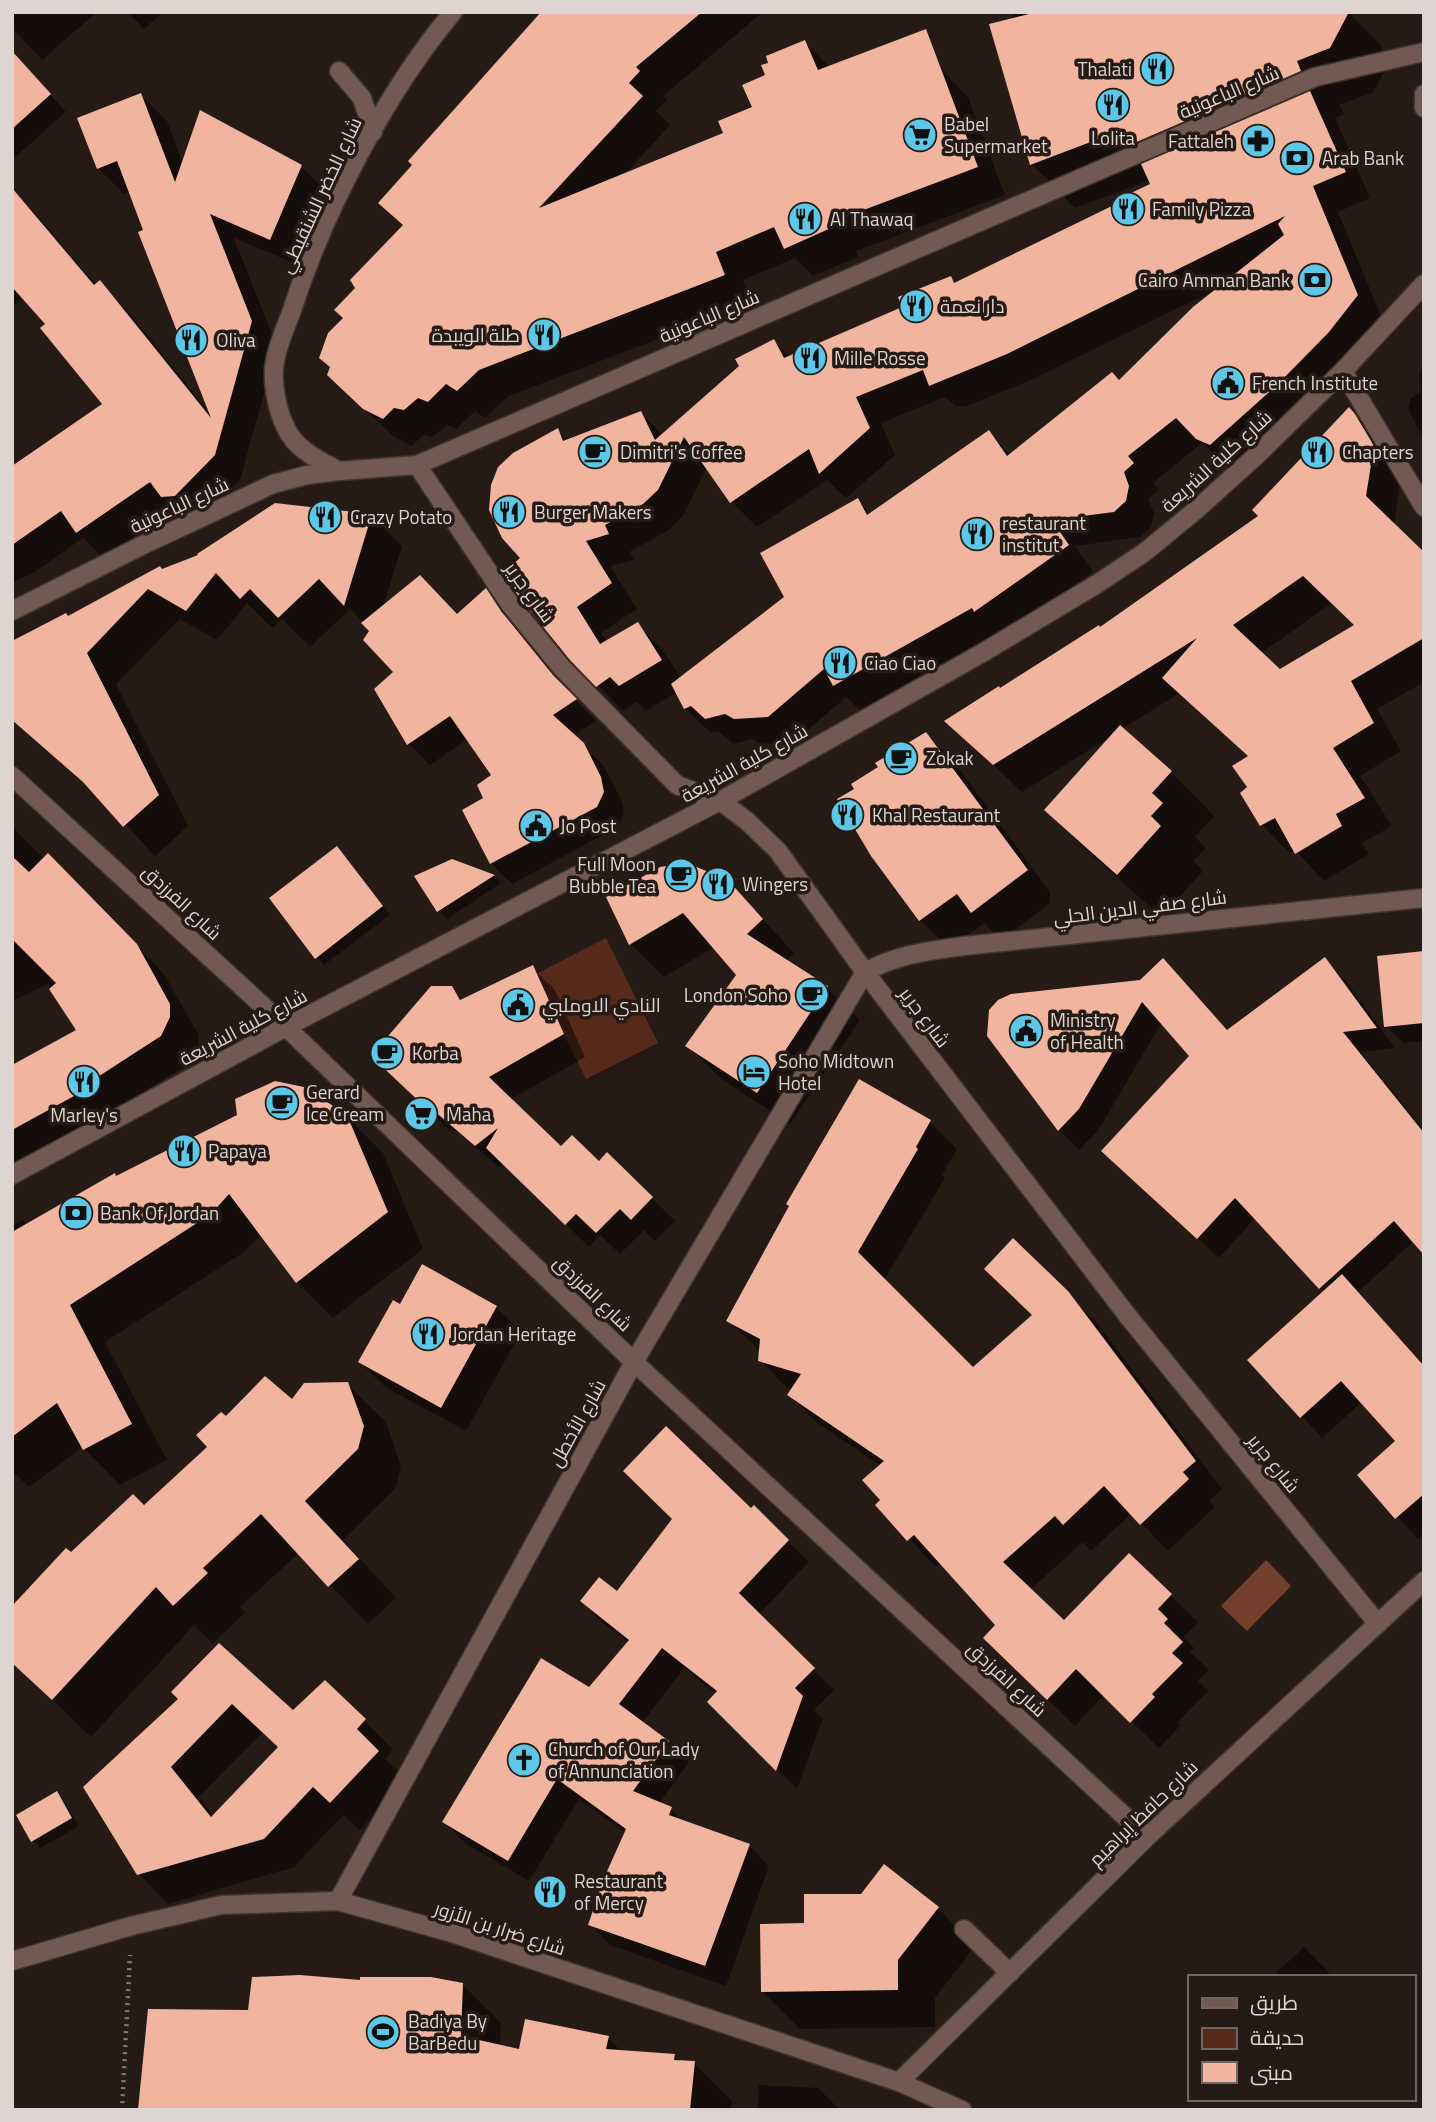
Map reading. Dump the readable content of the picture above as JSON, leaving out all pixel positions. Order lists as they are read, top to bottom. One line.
{"streets":{"street":["شارع الباعونية","شارع الخضر الشنقيطي","شارع كلية الشريعة","شارع جرير","شارع الفرزدق","شارع صفي الدين الحلي","شارع الأخطل","شارع حافظ إبراهيم","شارع ضرار بن الأزور"]},"crossings":[["شارع الباعونية","شارع الخضر الشنقيطي"],["شارع الباعونية","شارع جرير"],["شارع كلية الشريعة","شارع جرير"],["شارع كلية الشريعة","شارع الفرزدق"],["شارع جرير","شارع صفي الدين الحلي"],["شارع جرير","شارع الأخطل"],["شارع جرير","شارع حافظ إبراهيم"],["شارع الفرزدق","شارع الأخطل"],["شارع الفرزدق","شارع حافظ إبراهيم"],["شارع صفي الدين الحلي","شارع الأخطل"],["شارع الأخطل","شارع ضرار بن الأزور"],["شارع حافظ إبراهيم","شارع ضرار بن الأزور"]],"places":{"restaurant":["Thalati","Lolita","Family Pizza","Al Thawaq","دار نعمة","طلة الويبدة","Oliva","Mille Rosse","Chapters","Burger Makers","Crazy Potato","restaurant institut","Ciao Ciao","Khal Restaurant","Wingers","Marley's","Papaya","Jordan Heritage","Restaurant of Mercy"],"supermarket":["Babel Supermarket","Maha"],"pharmacy":["Fattaleh"],"bank":["Arab Bank","Cairo Amman Bank","Bank Of Jordan"],"public building":["French Institute","Jo Post","النادي الاوملبي","Ministry of Health"],"cafe":["Dimitri's Coffee","Zokak","Full Moon Bubble Tea","London Soho","Korba","Gerard Ice Cream"],"hotel":["Soho Midtown Hotel"],"church":["Church of Our Lady of Annunciation"],"sports":["Badiya By BarBedu"]},"legend":["طريق","حديقة","مبنى"]}
